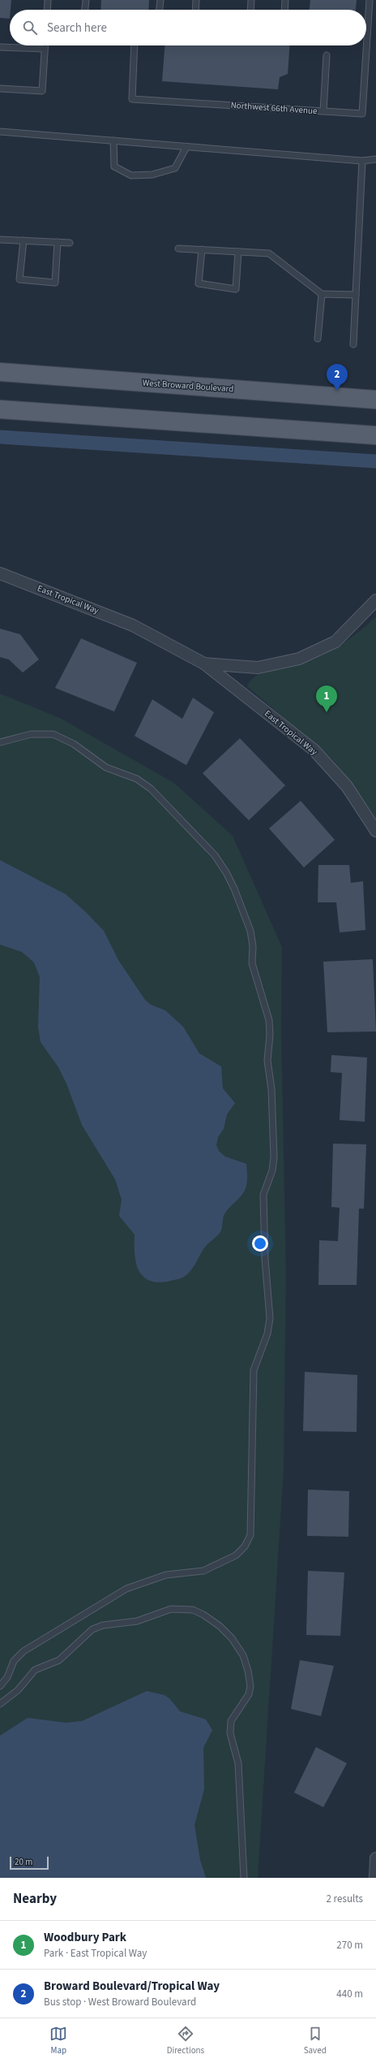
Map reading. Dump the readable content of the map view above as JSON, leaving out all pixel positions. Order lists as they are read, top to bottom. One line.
{"streets":{"main road":["West Broward Boulevard"],"street":["East Tropical Way"],"lane":["Northwest 66th Avenue"]},"scale_bar":"20 m","page":{"search":"Search here","pins":["2","1"],"scale":"20 m","heading":["Nearby","2 results"],"list":[{"mark":"1","name":"Woodbury Park","note":"Park · East Tropical Way","value":"270 m"},{"mark":"2","name":"Broward Boulevard/Tropical Way","note":"Bus stop · West Broward Boulevard","value":"440 m"}],"nav":["Map","Directions","Saved"]}}
